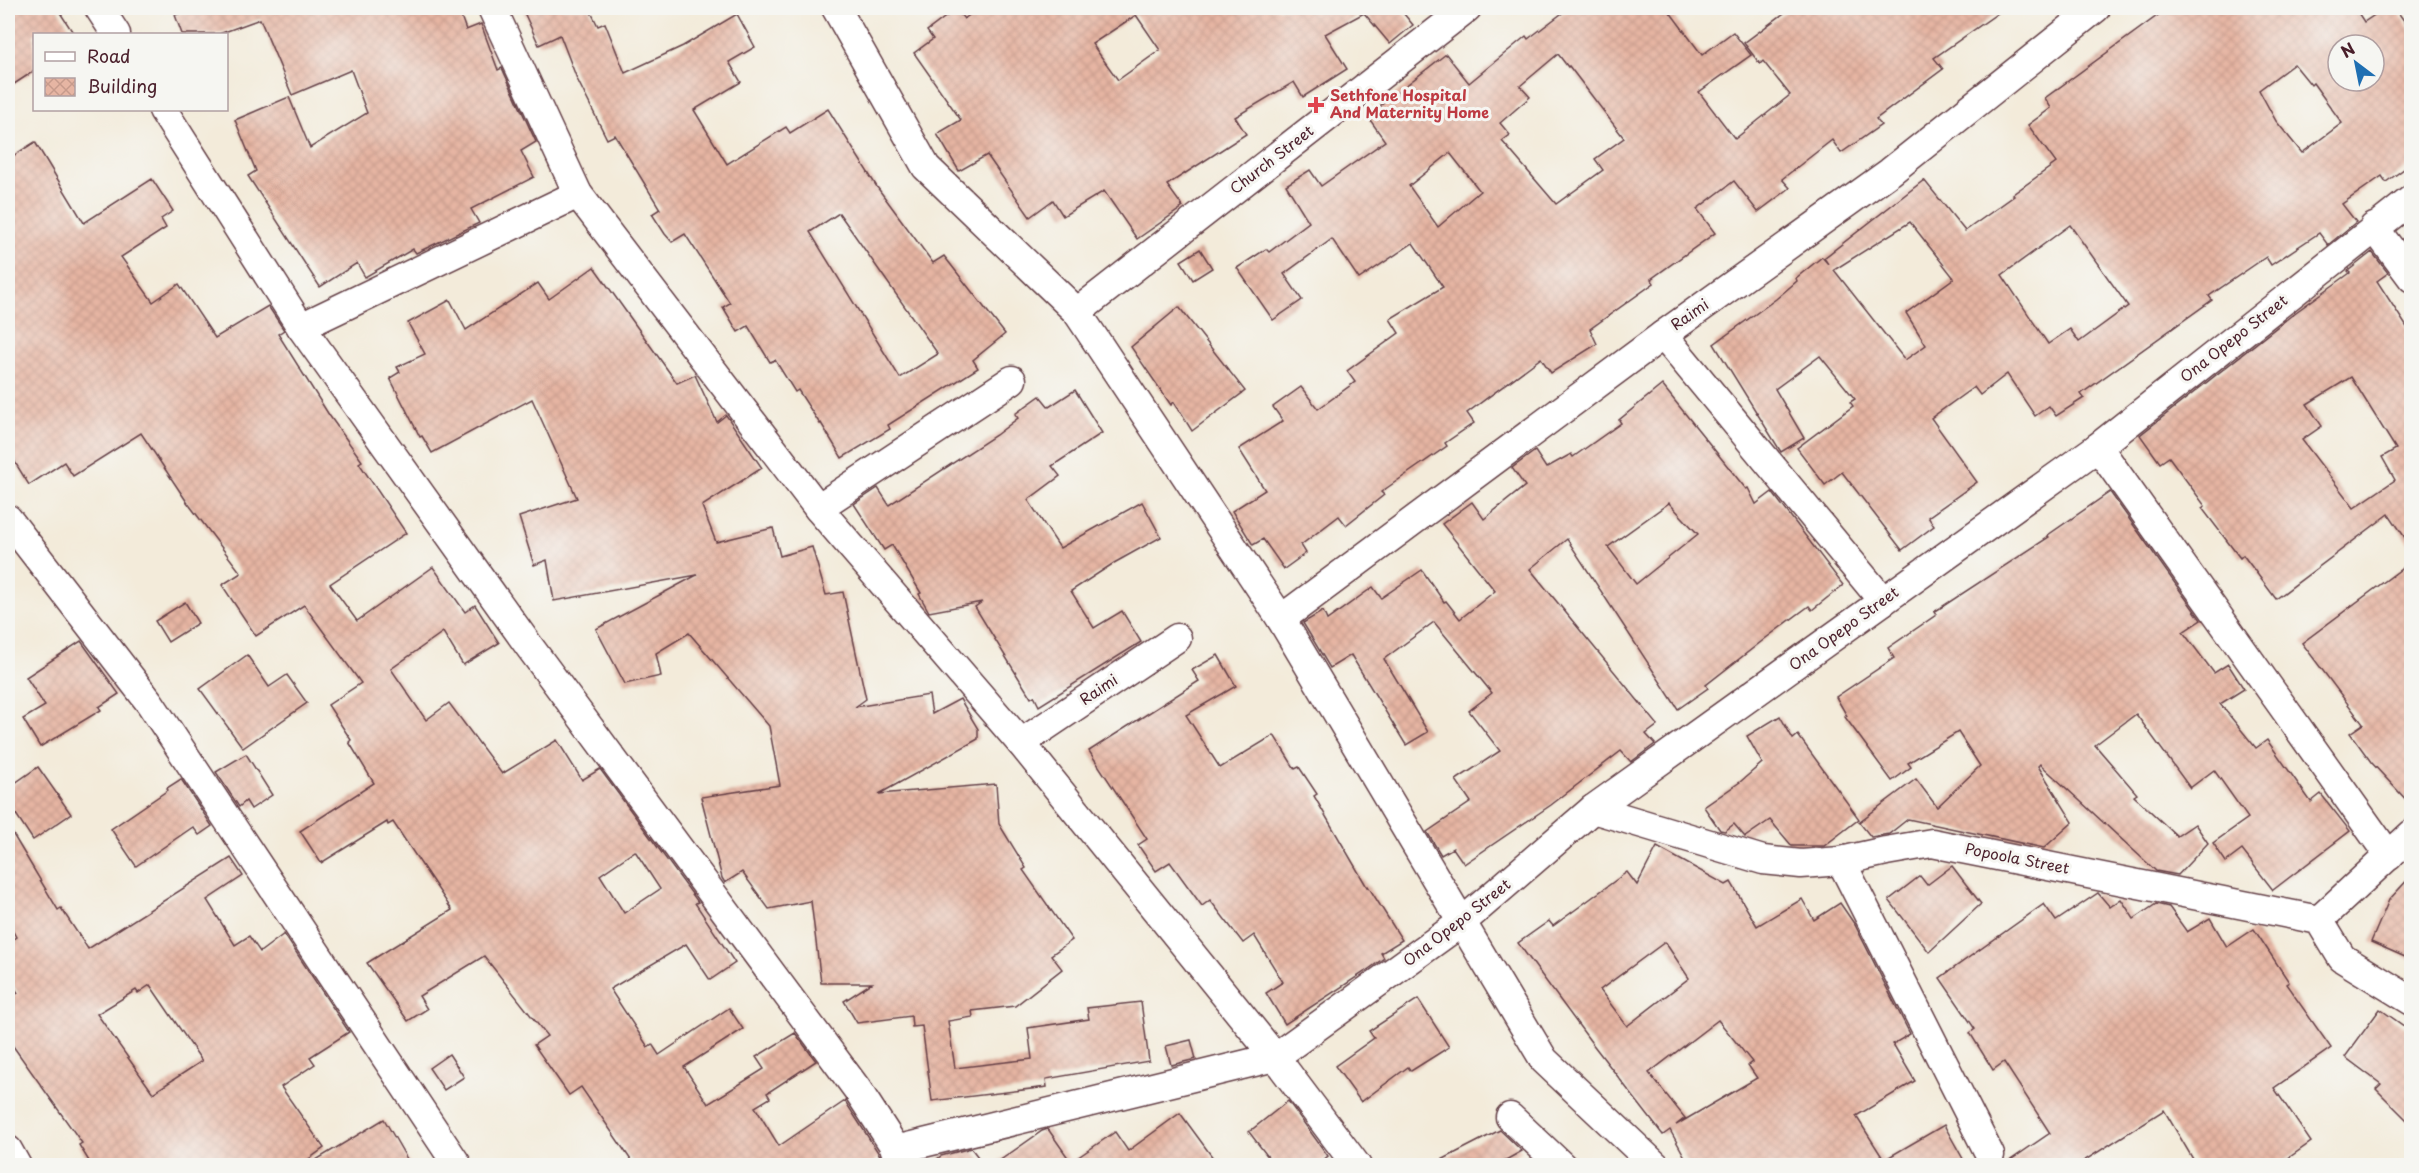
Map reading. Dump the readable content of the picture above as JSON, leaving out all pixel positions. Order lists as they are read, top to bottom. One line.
{"streets":{"street":["Church Street","Raimi","Ona Opepo Street","Popoola Street"]},"crossings":[["Ona Opepo Street","Popoola Street"]],"places":{"health":["Sethfone Hospital And Maternity Home"]},"legend":["Road","Building"],"north":"top left"}
